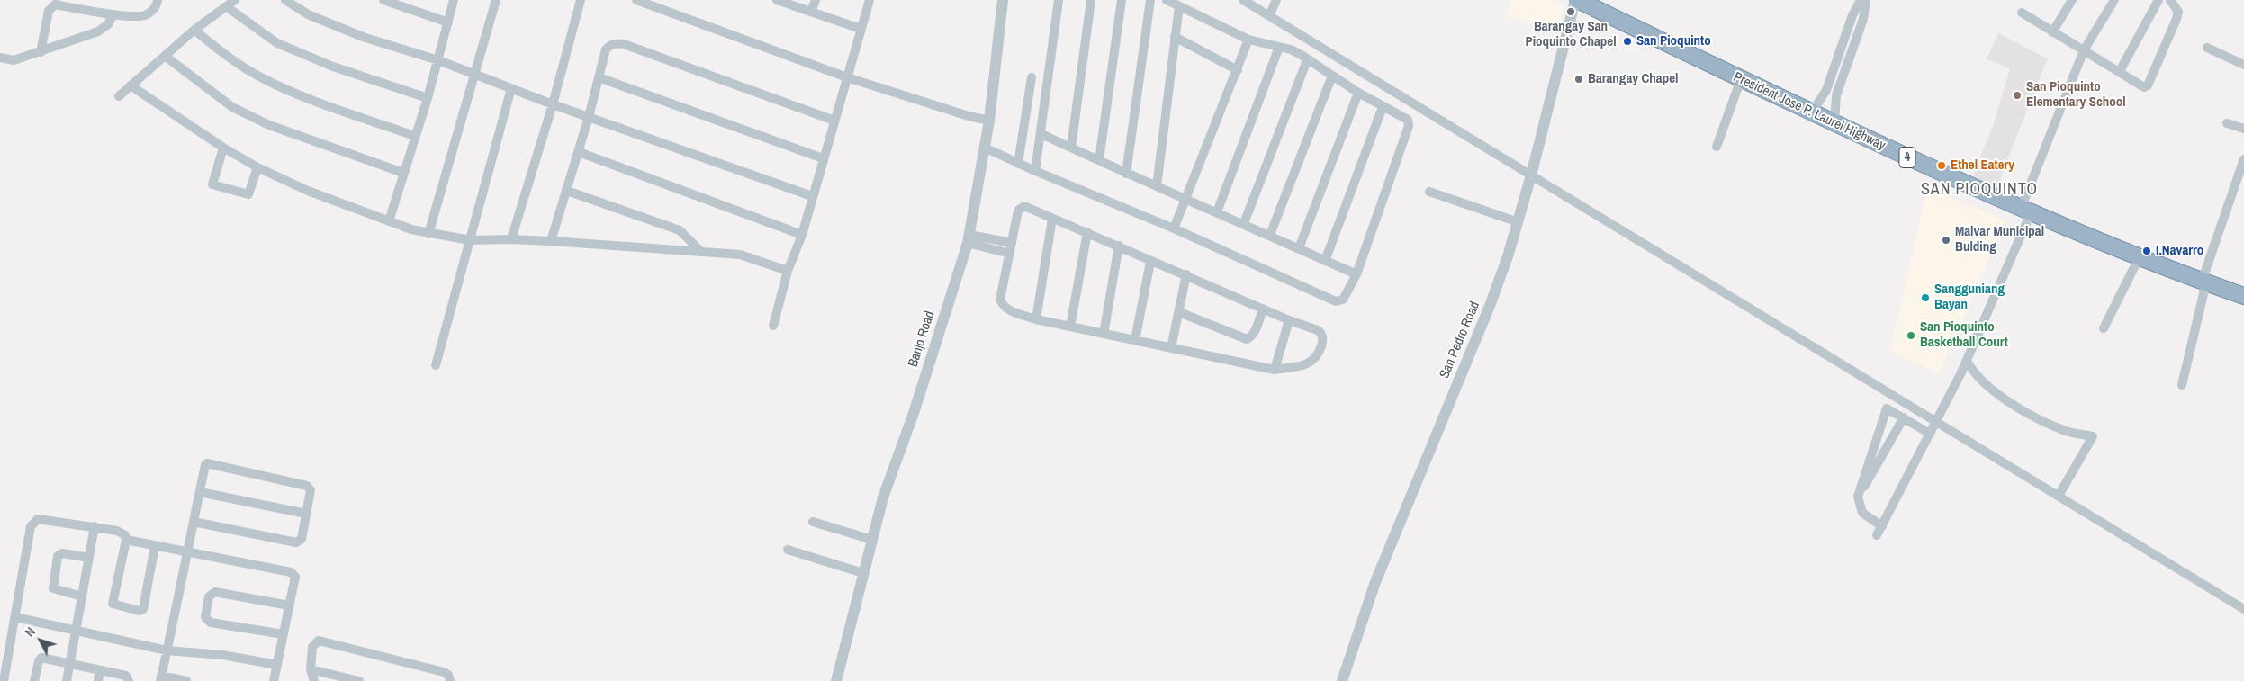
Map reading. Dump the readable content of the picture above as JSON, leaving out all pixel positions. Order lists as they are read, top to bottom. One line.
{"streets":{"highway":["President Jose P. Laurel Highway","4"],"street":["Banjo Road","San Pedro Road"]},"crossings":[["President Jose P. Laurel Highway","San Pedro Road"]],"districts":["SAN PIOQUINTO"],"places":["Barangay San Pioquinto Chapel","San Pioquinto","Barangay Chapel","San Pioquinto Elementary School","Ethel Eatery","Malvar Municipal Bulding","I.Navarro","Sangguniang Bayan","San Pioquinto Basketball Court"],"north":"top left"}
